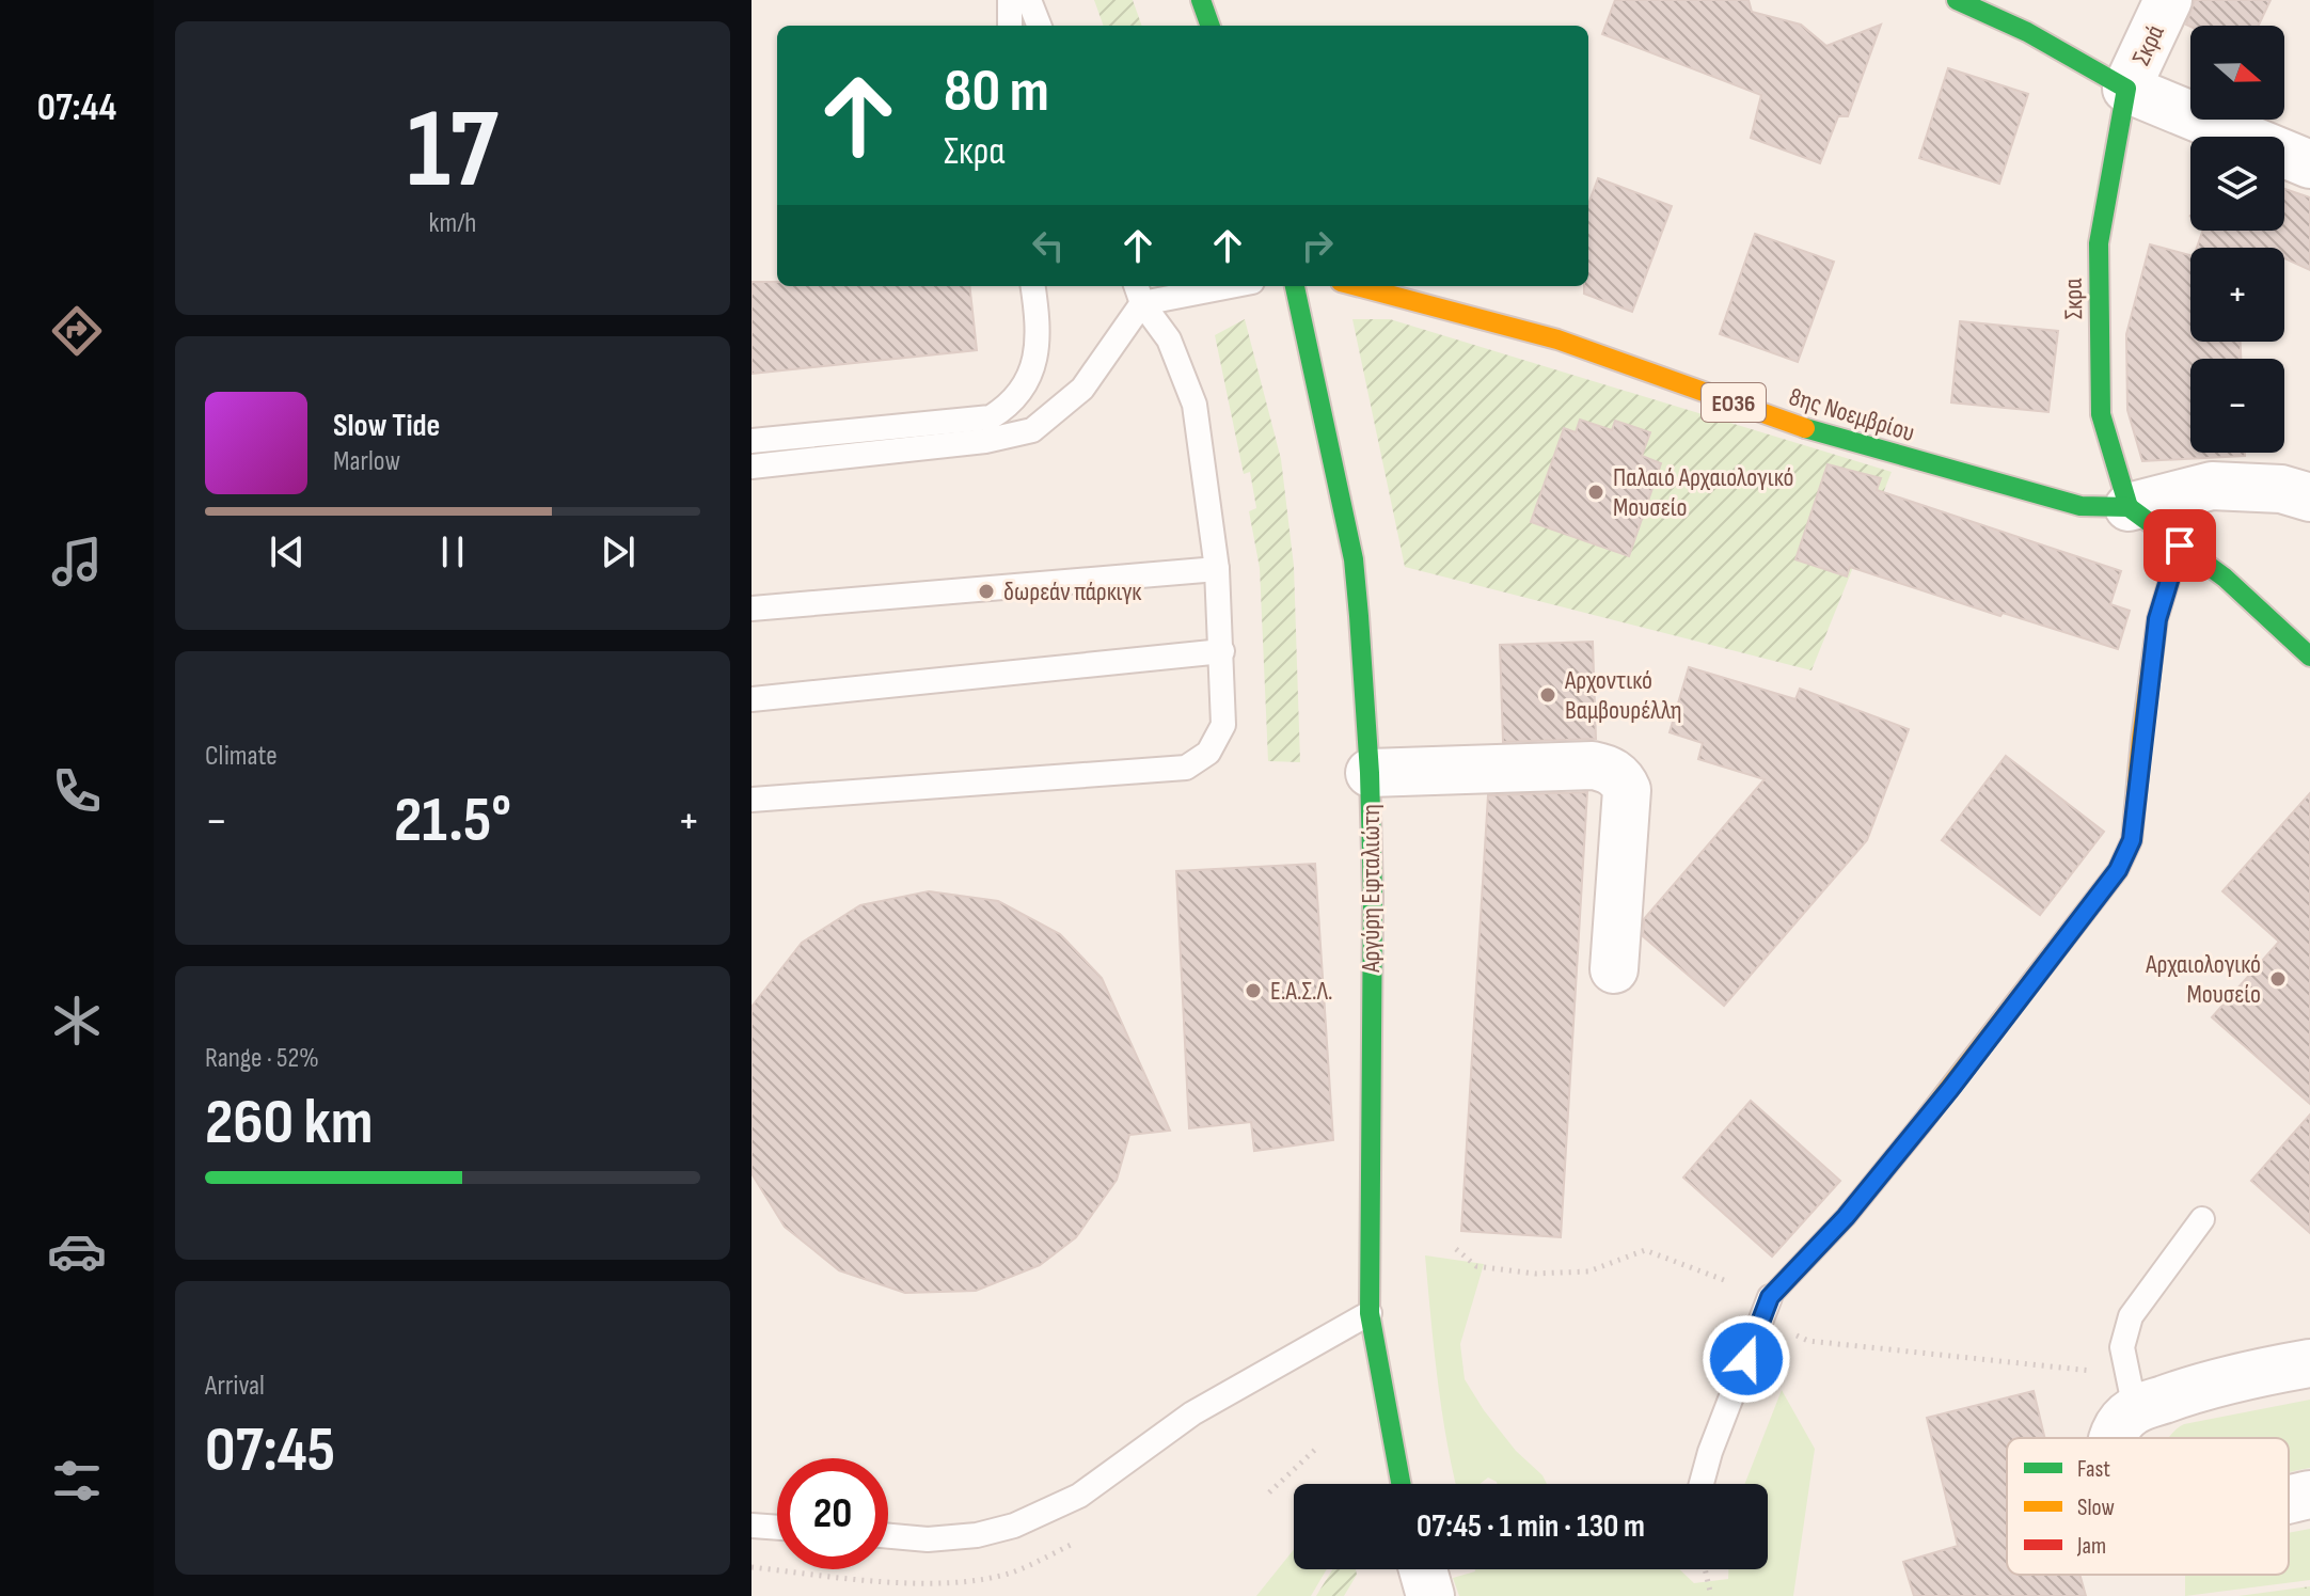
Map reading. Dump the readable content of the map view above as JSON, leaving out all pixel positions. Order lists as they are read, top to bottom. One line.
{"streets":{"street":["Σκρά","Σκρα","ΕΟ36","8ης Νοεμβρίου","Αργύρη Εφταλιώτη"]},"crossings":[["Σκρά","Σκρα"],["Σκρα","8ης Νοεμβρίου"]],"places":["Παλαιό Αρχαιολογικό Μουσείο","δωρεάν πάρκιγκ","Αρχοντικό Βαμβουρέλλη","Αρχαιολογικό Μουσείο","Ε.Α.Σ.Λ."],"legend":["Fast","Slow","Jam"],"north":"right","page":{"tabs":"07:44","tile":[["17","km/h"],"Climate",["Range · 52%","260 km"],["Arrival","07:45"]],"map_buttons":["+","−"],"turn":["80 m","Σκρα"],"song":["Slow Tide","Marlow"],"heat":["−","21.5°","+"],"limit":"20","trip":"07:45 · 1 min · 130 m"}}
